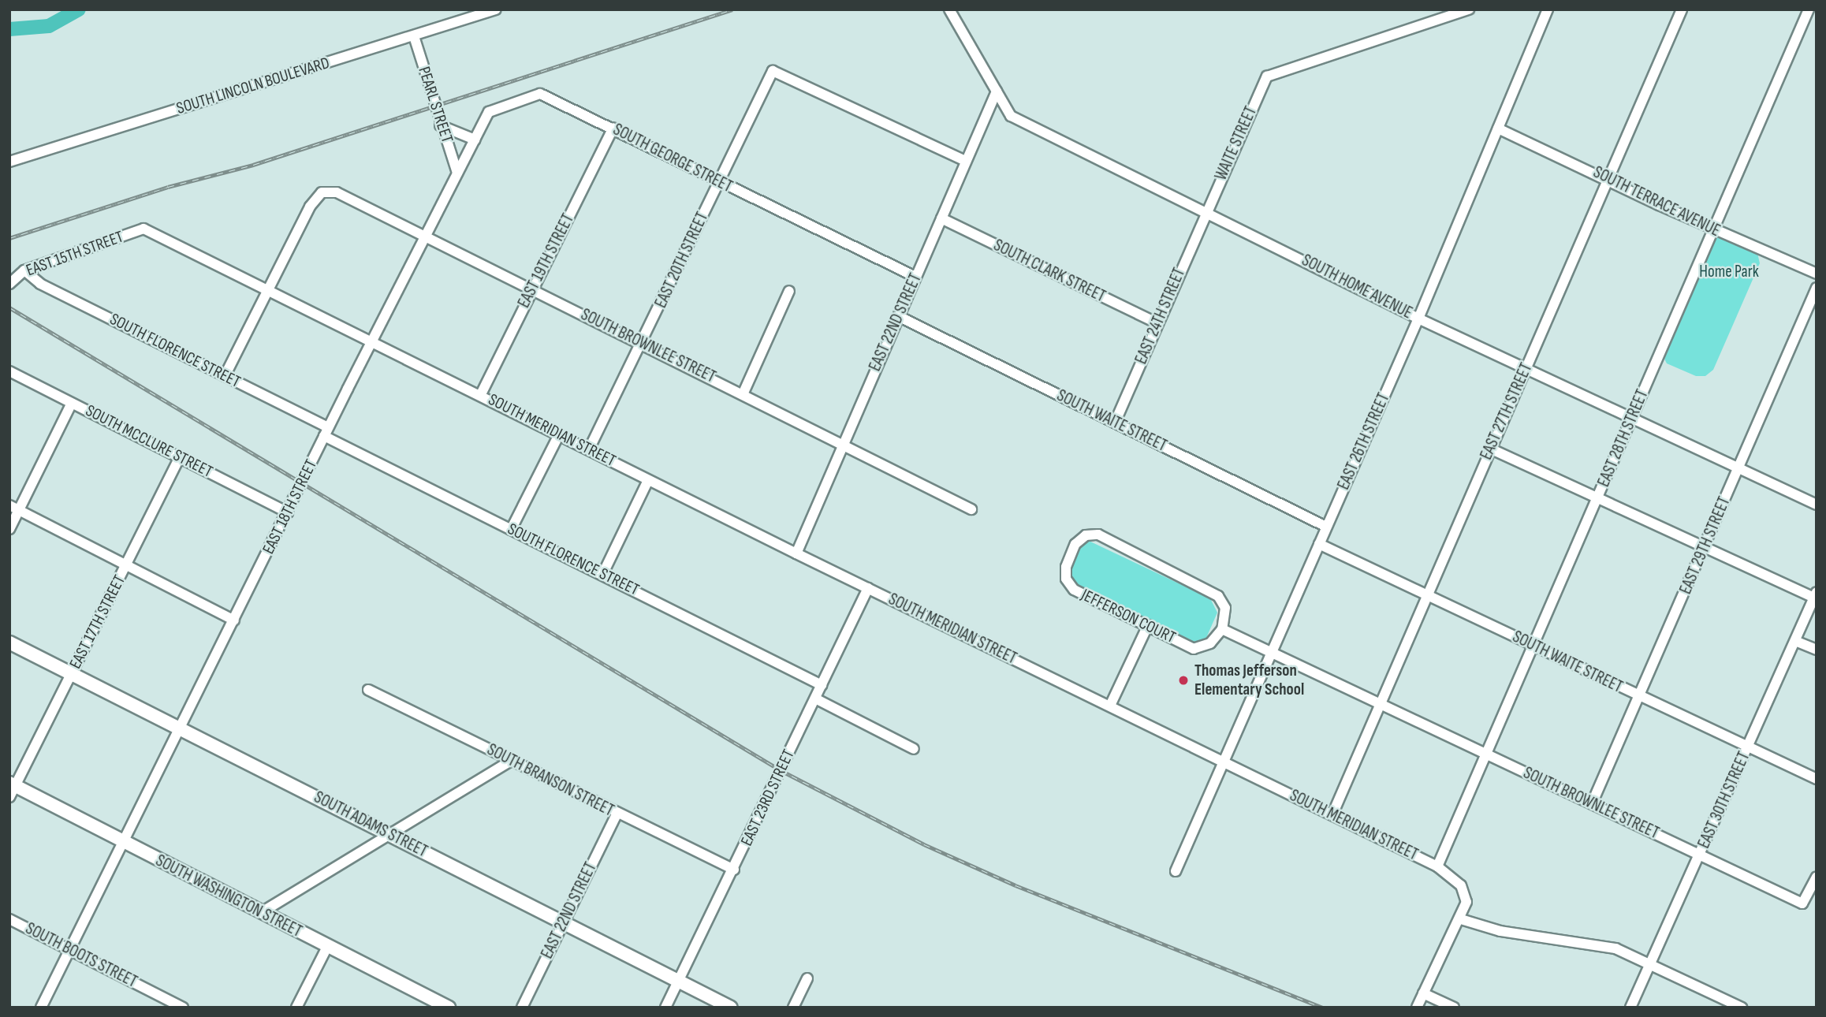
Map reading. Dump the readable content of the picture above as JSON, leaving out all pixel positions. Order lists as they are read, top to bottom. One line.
{"streets":{"main road":["SOUTH ADAMS STREET","SOUTH WASHINGTON STREET"],"street":["SOUTH LINCOLN BOULEVARD","PEARL STREET","WAITE STREET","SOUTH GEORGE STREET","SOUTH TERRACE AVENUE","EAST 15TH STREET","EAST 20TH STREET","EAST 19TH STREET","SOUTH CLARK STREET","SOUTH HOME AVENUE","EAST 24TH STREET","EAST 22ND STREET","SOUTH BROWNLEE STREET","SOUTH FLORENCE STREET","EAST 27TH STREET","SOUTH WAITE STREET","SOUTH MERIDIAN STREET","EAST 28TH STREET","SOUTH MCCLURE STREET","EAST 26TH STREET","EAST 18TH STREET","EAST 29TH STREET","JEFFERSON COURT","EAST 17TH STREET","SOUTH BRANSON STREET","EAST 23RD STREET","EAST 30TH STREET","SOUTH BOOTS STREET"]},"crossings":[["SOUTH LINCOLN BOULEVARD","PEARL STREET"],["PEARL STREET","SOUTH GEORGE STREET"],["PEARL STREET","EAST 18TH STREET"],["WAITE STREET","SOUTH HOME AVENUE"],["WAITE STREET","EAST 24TH STREET"],["SOUTH GEORGE STREET","EAST 20TH STREET"],["SOUTH GEORGE STREET","EAST 19TH STREET"],["SOUTH GEORGE STREET","EAST 22ND STREET"],["SOUTH GEORGE STREET","EAST 18TH STREET"],["SOUTH TERRACE AVENUE","EAST 27TH STREET"],["SOUTH TERRACE AVENUE","EAST 28TH STREET"],["SOUTH TERRACE AVENUE","EAST 26TH STREET"],["EAST 15TH STREET","SOUTH FLORENCE STREET"],["EAST 15TH STREET","SOUTH MERIDIAN STREET"],["EAST 20TH STREET","EAST 22ND STREET"],["EAST 20TH STREET","SOUTH BROWNLEE STREET"],["EAST 20TH STREET","SOUTH MERIDIAN STREET"],["EAST 19TH STREET","SOUTH BROWNLEE STREET"],["EAST 19TH STREET","SOUTH MERIDIAN STREET"],["SOUTH CLARK STREET","EAST 24TH STREET"],["SOUTH CLARK STREET","EAST 22ND STREET"],["SOUTH HOME AVENUE","EAST 24TH STREET"],["SOUTH HOME AVENUE","EAST 22ND STREET"],["SOUTH HOME AVENUE","EAST 27TH STREET"],["SOUTH HOME AVENUE","EAST 28TH STREET"],["SOUTH HOME AVENUE","EAST 26TH STREET"],["SOUTH HOME AVENUE","EAST 29TH STREET"],["EAST 24TH STREET","SOUTH WAITE STREET"],["EAST 22ND STREET","SOUTH BROWNLEE STREET"],["EAST 22ND STREET","SOUTH WAITE STREET"],["EAST 22ND STREET","SOUTH MERIDIAN STREET"],["EAST 22ND STREET","SOUTH BRANSON STREET"],["EAST 22ND STREET","SOUTH ADAMS STREET"],["SOUTH BROWNLEE STREET","EAST 27TH STREET"],["SOUTH BROWNLEE STREET","SOUTH MERIDIAN STREET"],["SOUTH BROWNLEE STREET","EAST 28TH STREET"],["SOUTH BROWNLEE STREET","EAST 26TH STREET"],["SOUTH BROWNLEE STREET","EAST 18TH STREET"],["SOUTH BROWNLEE STREET","EAST 29TH STREET"],["SOUTH BROWNLEE STREET","JEFFERSON COURT"],["SOUTH BROWNLEE STREET","EAST 30TH STREET"],["SOUTH FLORENCE STREET","EAST 18TH STREET"],["SOUTH FLORENCE STREET","EAST 23RD STREET"],["EAST 27TH STREET","SOUTH WAITE STREET"],["EAST 27TH STREET","SOUTH MERIDIAN STREET"],["SOUTH WAITE STREET","EAST 28TH STREET"],["SOUTH WAITE STREET","EAST 26TH STREET"],["SOUTH WAITE STREET","EAST 29TH STREET"],["SOUTH WAITE STREET","EAST 30TH STREET"],["SOUTH MERIDIAN STREET","EAST 28TH STREET"],["SOUTH MERIDIAN STREET","EAST 26TH STREET"],["SOUTH MERIDIAN STREET","EAST 18TH STREET"],["SOUTH MERIDIAN STREET","EAST 23RD STREET"],["SOUTH MCCLURE STREET","EAST 18TH STREET"],["SOUTH MCCLURE STREET","EAST 17TH STREET"],["EAST 18TH STREET","SOUTH ADAMS STREET"],["EAST 18TH STREET","SOUTH WASHINGTON STREET"],["EAST 18TH STREET","SOUTH BOOTS STREET"],["EAST 17TH STREET","SOUTH ADAMS STREET"],["EAST 17TH STREET","SOUTH WASHINGTON STREET"],["SOUTH BRANSON STREET","EAST 23RD STREET"],["EAST 23RD STREET","SOUTH ADAMS STREET"]],"parks":["Home Park"],"places":["Thomas Jefferson Elementary School"]}
